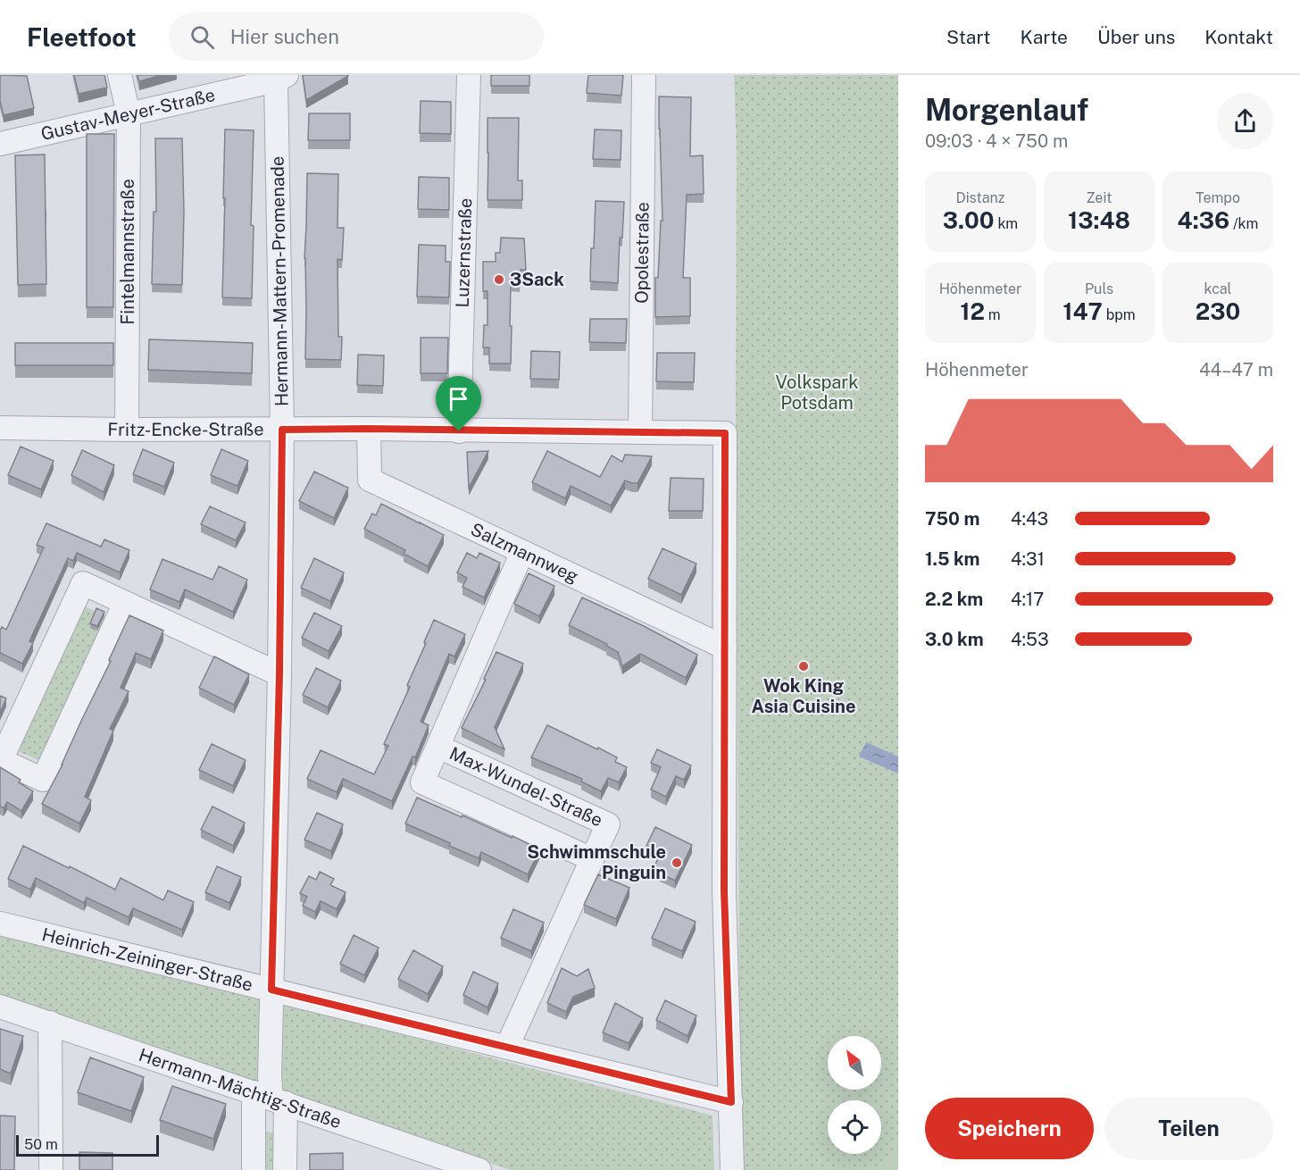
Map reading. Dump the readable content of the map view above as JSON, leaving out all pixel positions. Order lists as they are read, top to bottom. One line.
{"streets":{"street":["Gustav-Meyer-Straße","Fintelmannstraße","Luzernstraße","Opolestraße","Hermann-Mattern-Promenade","Fritz-Encke-Straße","Salzmannweg","Max-Wundel-Straße","Heinrich-Zeininger-Straße","Hermann-Mächtig-Straße"]},"crossings":[["Gustav-Meyer-Straße","Fintelmannstraße"],["Gustav-Meyer-Straße","Hermann-Mattern-Promenade"],["Fintelmannstraße","Fritz-Encke-Straße"],["Luzernstraße","Fritz-Encke-Straße"],["Opolestraße","Fritz-Encke-Straße"],["Hermann-Mattern-Promenade","Fritz-Encke-Straße"],["Hermann-Mattern-Promenade","Heinrich-Zeininger-Straße"],["Hermann-Mattern-Promenade","Hermann-Mächtig-Straße"],["Fritz-Encke-Straße","Salzmannweg"],["Salzmannweg","Max-Wundel-Straße"],["Max-Wundel-Straße","Heinrich-Zeininger-Straße"]],"parks":["Volkspark Potsdam"],"places":["3Sack","Wok King Asia Cuisine","Schwimmschule Pinguin"],"scale_bar":"50 m","north":"top left","page":{"header":"Fleetfoot","search":"Hier suchen","nav":["Start","Karte","Über uns","Kontakt"],"heading":["Morgenlauf","09:03 · 4 × 750 m"],"stats":[["Distanz","3.00 km"],["Zeit","13:48"],["Tempo","4:36 /km"],["Höhenmeter","12 m"],["Puls","147 bpm"],["kcal","230"]],"chart":["Höhenmeter","44–47 m"],"list":[{"name":"750 m","note":"4:43"},{"name":"1.5 km","note":"4:31"},{"name":"2.2 km","note":"4:17"},{"name":"3.0 km","note":"4:53"}],"buttons":["Speichern","Teilen"],"scale":"50 m"}}
